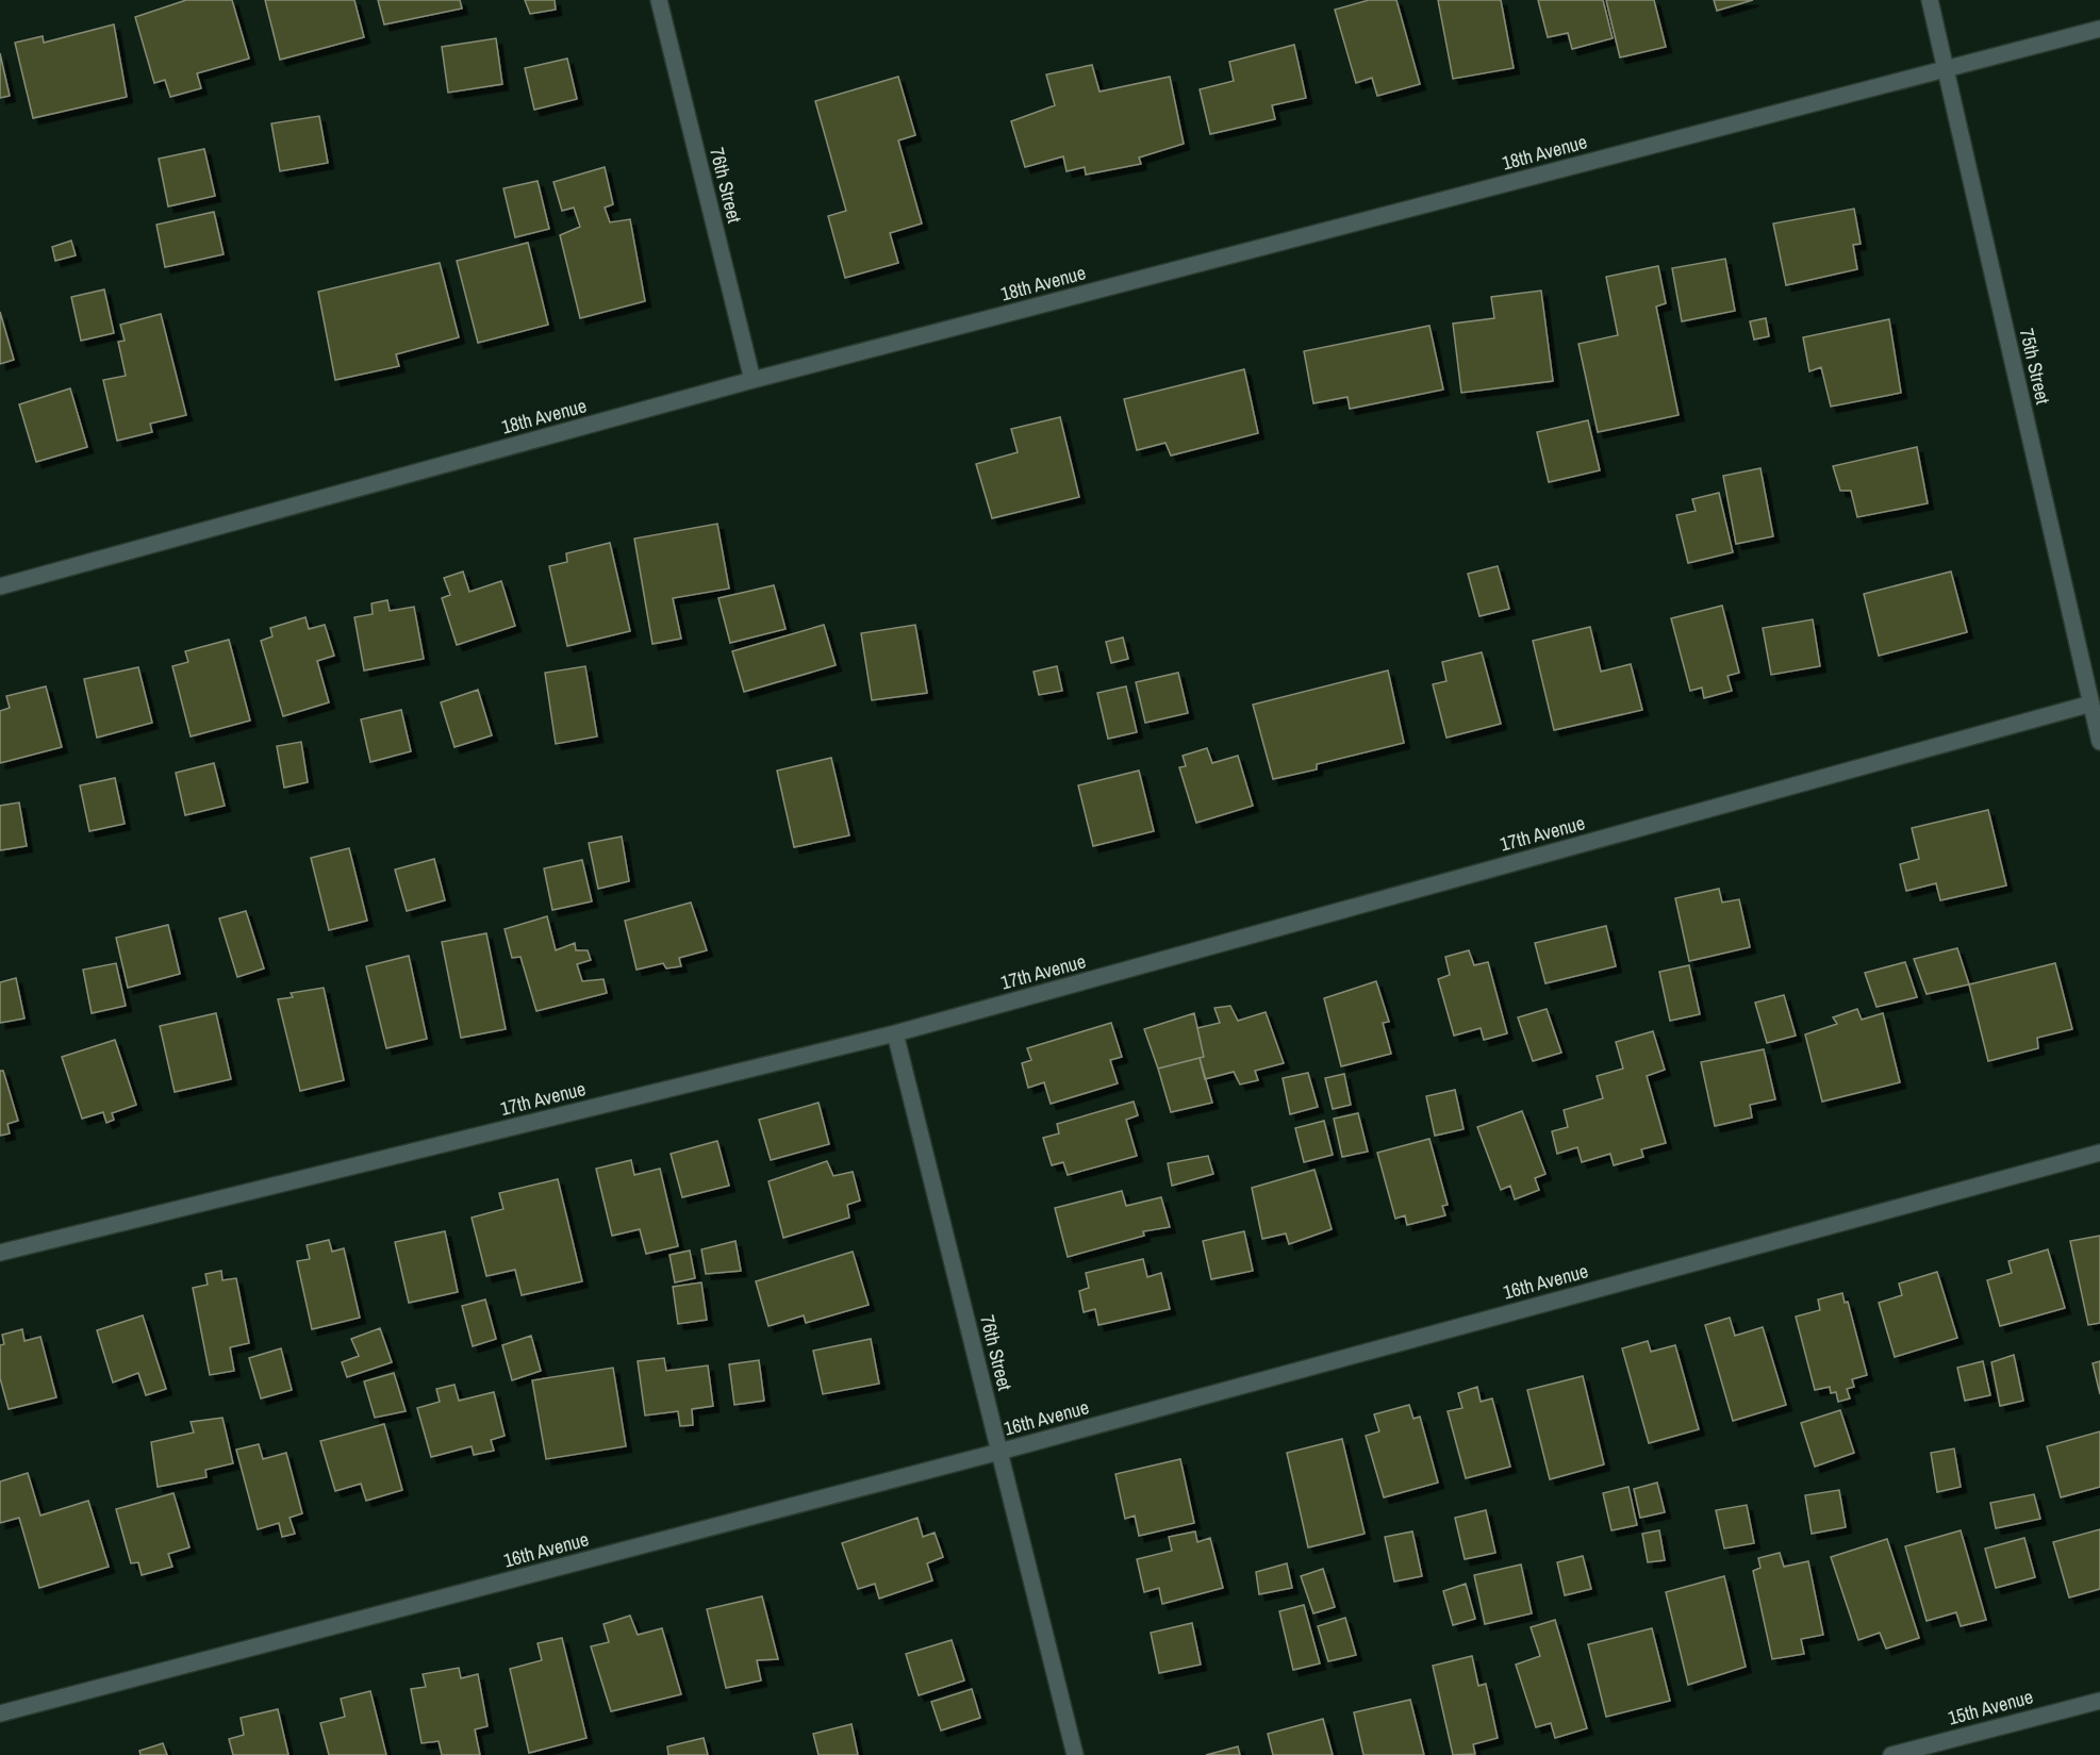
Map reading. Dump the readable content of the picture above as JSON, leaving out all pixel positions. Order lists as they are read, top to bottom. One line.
{"streets":{"street":["18th Avenue","76th Street","75th Street","17th Avenue","16th Avenue","15th Avenue"]},"crossings":[["18th Avenue","76th Street"],["18th Avenue","75th Street"],["76th Street","17th Avenue"],["76th Street","16th Avenue"],["75th Street","17th Avenue"]]}
